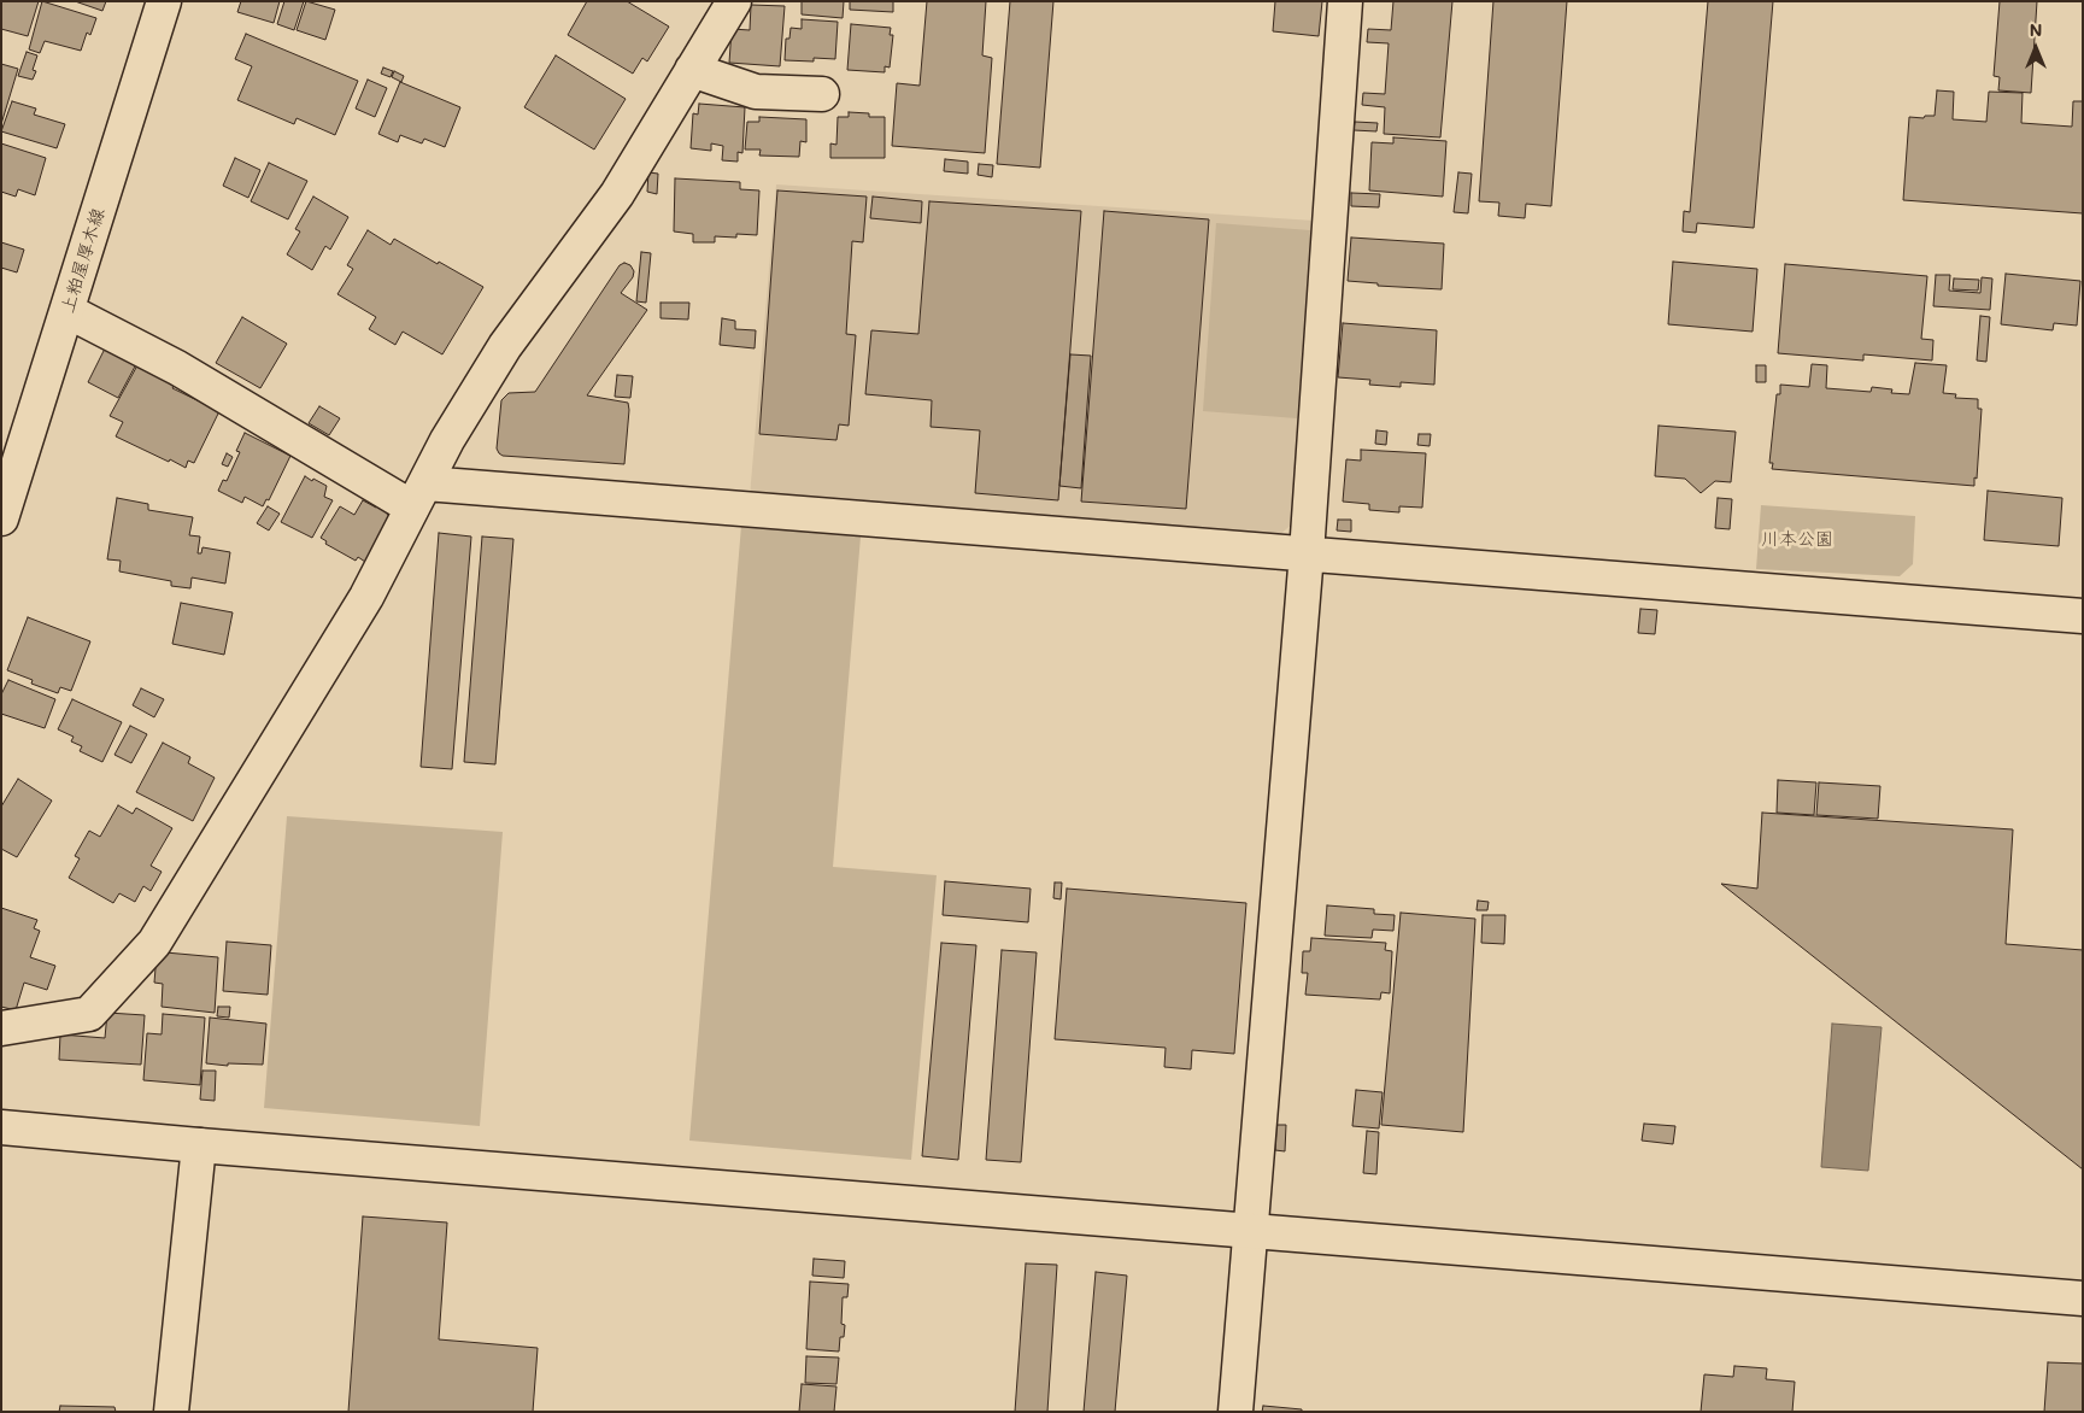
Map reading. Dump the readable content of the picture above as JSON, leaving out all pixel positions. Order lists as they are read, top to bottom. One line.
{"streets":{"street":["上粕屋厚木線"]},"parks":["川本公園"],"north":"top"}
